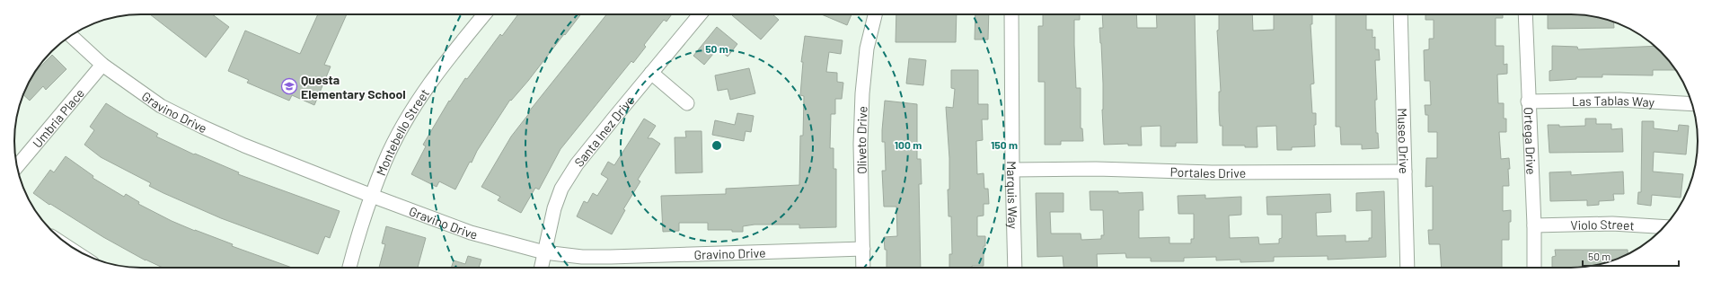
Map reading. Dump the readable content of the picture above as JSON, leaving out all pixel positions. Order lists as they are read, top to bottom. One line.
{"streets":{"street":["Las Tablas Way","Gravino Drive","Umbria Place","Santa Inez Drive","Montebello Street","Oliveto Drive","Museo Drive","Ortega Drive","Portales Drive","Marquis Way","Violo Street"]},"crossings":[["Las Tablas Way","Ortega Drive"],["Gravino Drive","Umbria Place"],["Gravino Drive","Santa Inez Drive"],["Gravino Drive","Montebello Street"],["Gravino Drive","Oliveto Drive"],["Museo Drive","Portales Drive"],["Ortega Drive","Violo Street"],["Portales Drive","Marquis Way"]],"places":{"school or university":["Questa Elementary School"]},"scale_bar":"50 m","rings":["50 m","100 m","150 m"]}
